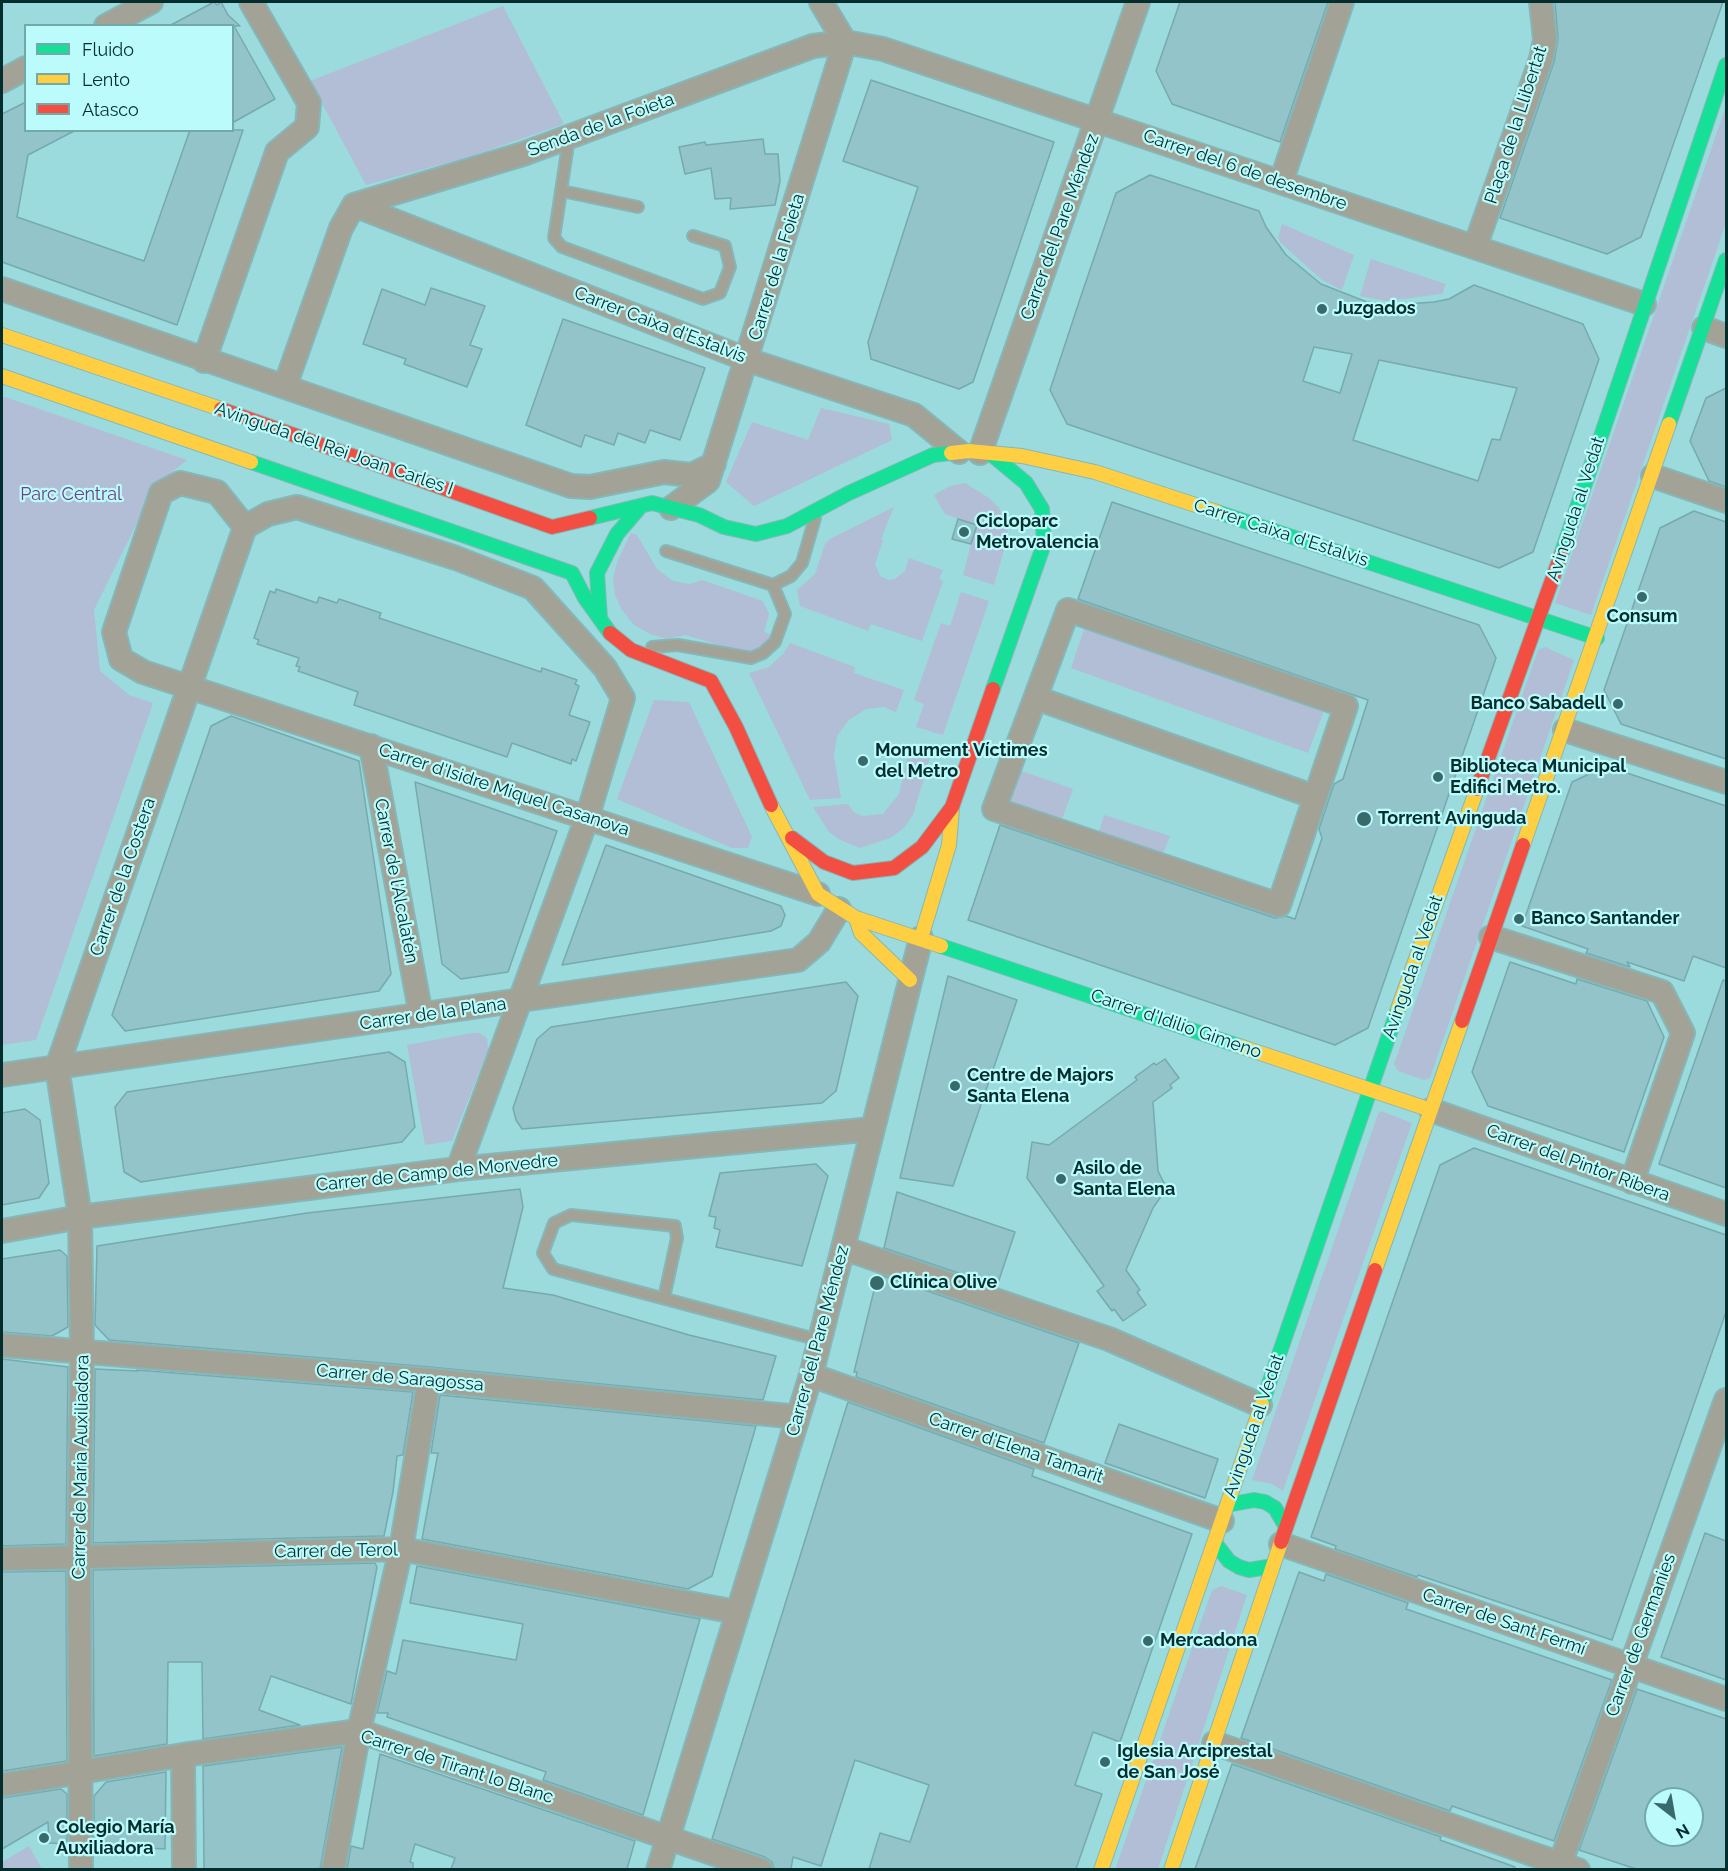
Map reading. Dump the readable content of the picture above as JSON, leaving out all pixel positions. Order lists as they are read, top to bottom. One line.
{"streets":{"street":["Senda de la Foieta","Plaça de la Llibertat","Carrer del 6 de desembre","Carrer del Pare Méndez","Carrer de la Foieta","Carrer Caixa d'Estalvis","Avinguda del Rei Joan Carles I","Avinguda al Vedat","Carrer d'Isidre Miquel Casanova","Carrer de la Costera","Carrer de l'Alcalatén","Carrer de la Plana","Carrer d'Idilio Gimeno","Carrer del Pintor Ribera","Carrer de Camp de Morvedre","Carrer de Saragossa","Carrer d'Elena Tamarit","Carrer de Maria Auxiliadora","Carrer de Terol","Carrer de Sant Fermí","Carrer de Germanies","Carrer de Tirant lo Blanc"]},"crossings":[["Senda de la Foieta","Carrer del 6 de desembre"],["Senda de la Foieta","Carrer de la Foieta"],["Senda de la Foieta","Carrer Caixa d'Estalvis"],["Plaça de la Llibertat","Carrer del 6 de desembre"],["Carrer del 6 de desembre","Carrer del Pare Méndez"],["Carrer del 6 de desembre","Carrer de la Foieta"],["Carrer del 6 de desembre","Avinguda al Vedat"],["Carrer del Pare Méndez","Carrer Caixa d'Estalvis"],["Carrer del Pare Méndez","Carrer d'Idilio Gimeno"],["Carrer del Pare Méndez","Carrer de Camp de Morvedre"],["Carrer del Pare Méndez","Carrer de Saragossa"],["Carrer del Pare Méndez","Carrer d'Elena Tamarit"],["Carrer del Pare Méndez","Carrer de Terol"],["Carrer del Pare Méndez","Carrer de Tirant lo Blanc"],["Carrer de la Foieta","Carrer Caixa d'Estalvis"],["Carrer Caixa d'Estalvis","Avinguda del Rei Joan Carles I"],["Carrer Caixa d'Estalvis","Avinguda al Vedat"],["Avinguda al Vedat","Carrer d'Idilio Gimeno"],["Avinguda al Vedat","Carrer d'Elena Tamarit"],["Avinguda al Vedat","Carrer de Sant Fermí"],["Carrer d'Isidre Miquel Casanova","Carrer de la Costera"],["Carrer d'Isidre Miquel Casanova","Carrer de l'Alcalatén"],["Carrer de la Costera","Carrer de la Plana"],["Carrer de la Costera","Carrer de Maria Auxiliadora"],["Carrer de l'Alcalatén","Carrer de la Plana"],["Carrer de la Plana","Carrer de Maria Auxiliadora"],["Carrer d'Idilio Gimeno","Carrer del Pintor Ribera"],["Carrer de Camp de Morvedre","Carrer de Maria Auxiliadora"],["Carrer de Saragossa","Carrer de Maria Auxiliadora"],["Carrer d'Elena Tamarit","Carrer de Sant Fermí"],["Carrer de Maria Auxiliadora","Carrer de Terol"],["Carrer de Maria Auxiliadora","Carrer de Tirant lo Blanc"],["Carrer de Sant Fermí","Carrer de Germanies"]],"parks":["Parc Central"],"places":["Juzgados","Cicloparc Metrovalencia","Consum","Banco Sabadell","Monument Víctimes del Metro","Biblioteca Municipal Edifici Metro.","Torrent Avinguda","Banco Santander","Centre de Majors Santa Elena","Asilo de Santa Elena","Clínica Olive","Mercadona","Iglesia Arciprestal de San José","Colegio María Auxiliadora"],"legend":["Fluido","Lento","Atasco"],"north":"bottom right"}
